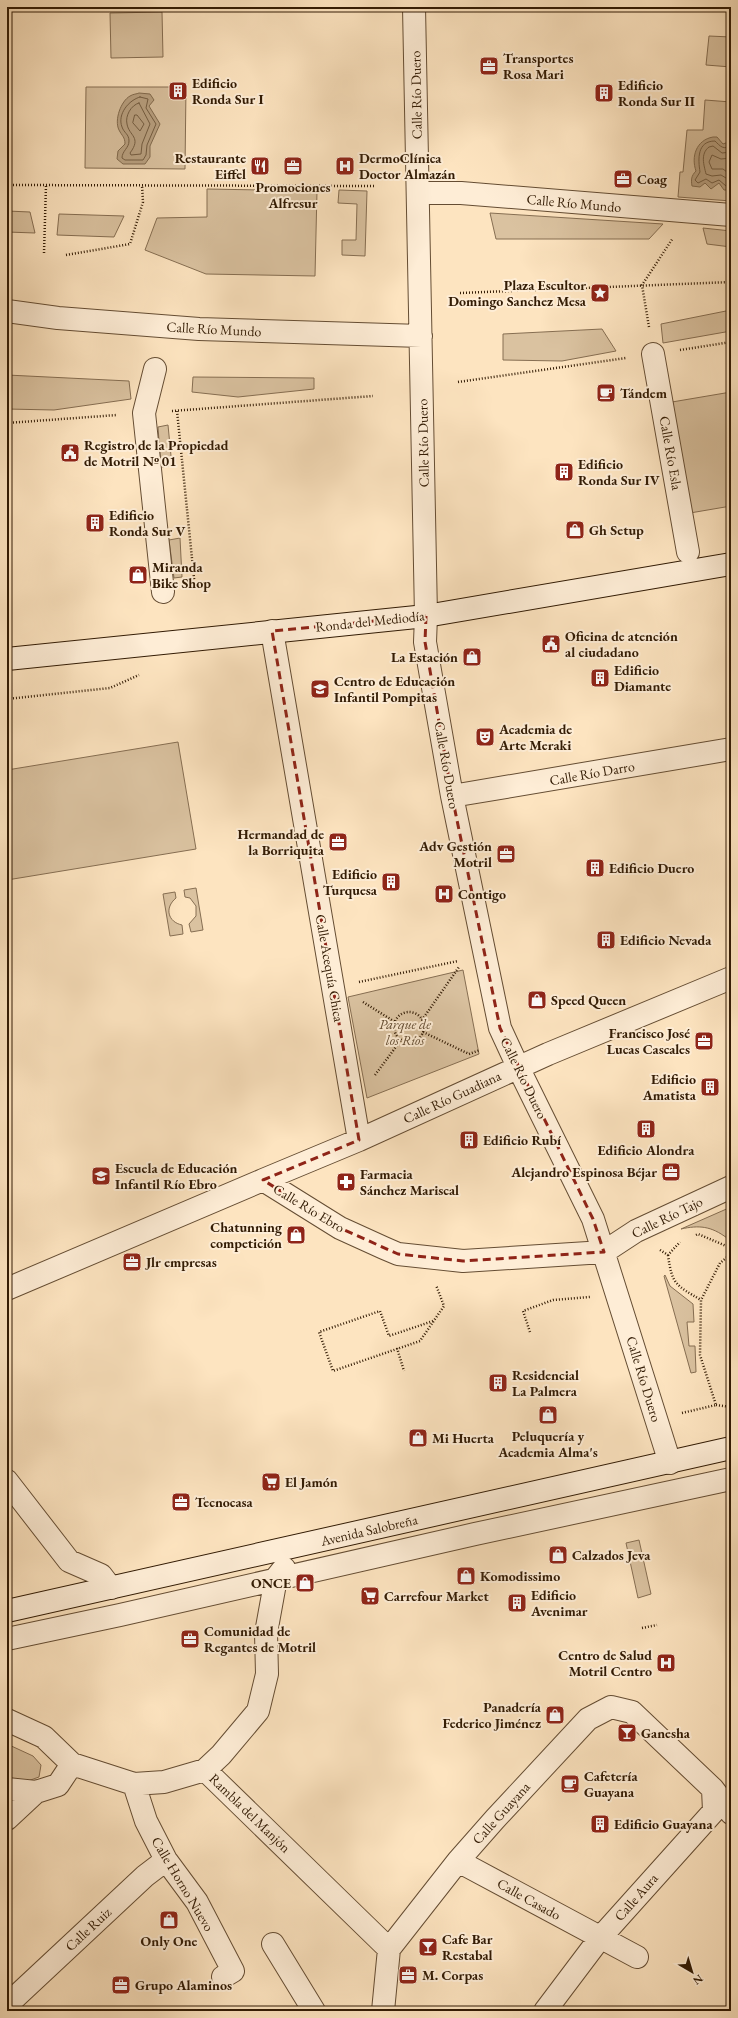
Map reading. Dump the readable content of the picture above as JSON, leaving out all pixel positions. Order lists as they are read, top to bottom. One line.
{"streets":{"street":["Calle Río Duero","Calle Río Mundo","Calle Río Esla","Ronda del Mediodía","Calle Río Darro","Calle Acequía Chica","Calle Río Guadiana","Calle Río Ebro","Calle Río Tajo","Avenida Salobreña","Rambla del Manjón","Calle Guayana","Calle Horno Nuevo","Calle Aura","Calle Casado","Calle Ruiz"]},"crossings":[["Calle Río Duero","Calle Río Mundo"],["Calle Río Duero","Ronda del Mediodía"],["Calle Río Duero","Calle Río Darro"],["Calle Río Duero","Calle Río Guadiana"],["Calle Río Duero","Calle Río Ebro"],["Calle Río Duero","Calle Río Tajo"],["Calle Río Duero","Avenida Salobreña"],["Ronda del Mediodía","Calle Acequía Chica"],["Calle Acequía Chica","Calle Río Guadiana"],["Calle Río Guadiana","Calle Río Ebro"],["Calle Río Ebro","Calle Río Tajo"],["Rambla del Manjón","Calle Guayana"],["Rambla del Manjón","Calle Horno Nuevo"],["Calle Guayana","Calle Aura"],["Calle Guayana","Calle Casado"],["Calle Horno Nuevo","Calle Ruiz"],["Calle Aura","Calle Casado"]],"parks":["Parque de los Ríos"],"places":{"office":["Transportes Rosa Mari","Promociones Alfresur","Coag","Hermandad de la Borriquita","Adv Gestión Motril","Francisco José Lucas Cascales","Alejandro Espinosa Béjar","Jlr empresas","Tecnocasa","Comunidad de Regantes de Motril","M. Corpas","Grupo Alaminos"],"building":["Edificio Ronda Sur I","Edificio Ronda Sur II","Edificio Ronda Sur IV","Edificio Ronda Sur V","Edificio Diamante","Edificio Duero","Edificio Turquesa","Edificio Nevada","Edificio Amatista","Edificio Alondra","Edificio Rubí","Residencial La Palmera","Edificio Avenimar","Edificio Guayana"],"restaurant":["Restaurante Eiffel"],"hospital":["DermoClínica Doctor Almazán","Contigo","Centro de Salud Motril Centro"],"place":["Plaza Escultor Domingo Sanchez Mesa"],"cafe":["Tándem","Cafetería Guayana"],"public building":["Registro de la Propiedad de Motril Nº 01","Oficina de atención al ciudadano"],"shop":["Gh Setup","Miranda Bike Shop","La Estación","Speed Queen","Chatunning competición","Peluquería y Academia Alma's","Mi Huerta","Calzados Jeva","Komodissimo","ONCE","Panadería Federico Jiménez","Only One"],"school or university":["Centro de Educación Infantil Pompitas","Escuela de Educación Infantil Río Ebro"],"theatre":["Academia de Arte Meraki"],"pharmacy":["Farmacia Sánchez Mariscal"],"supermarket":["El Jamón","Carrefour Market"],"bar":["Ganesha","Cafe Bar Restabal"]},"north":"bottom right"}
